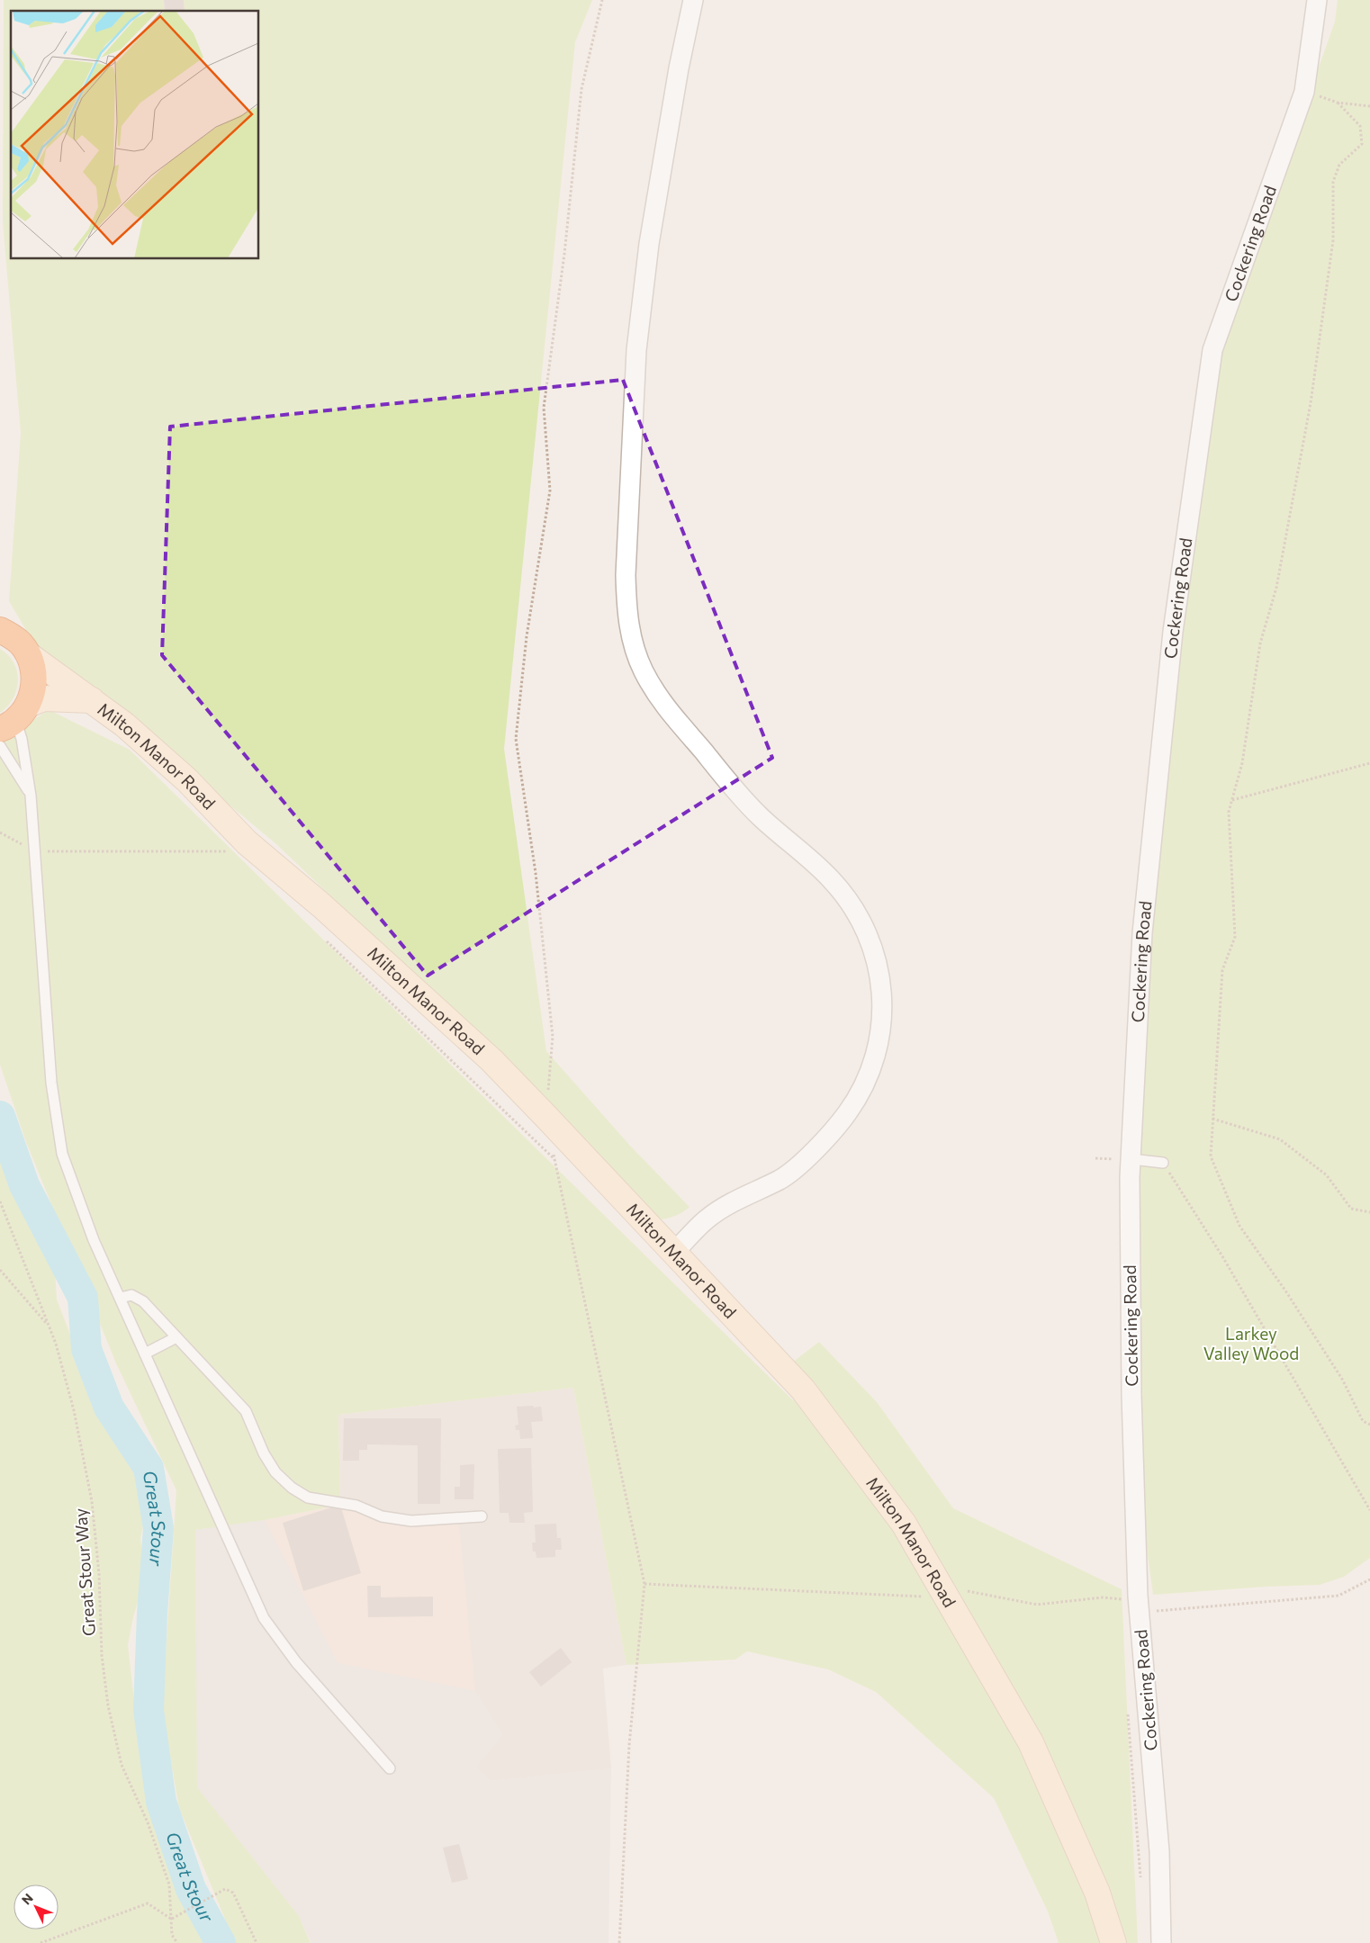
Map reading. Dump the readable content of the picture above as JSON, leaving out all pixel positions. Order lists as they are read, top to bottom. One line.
{"streets":{"street":["Cockering Road","Milton Manor Road"],"path":["Great Stour Way"]},"water":["Great Stour"],"parks":["Larkey Valley Wood"],"north":"top left"}
